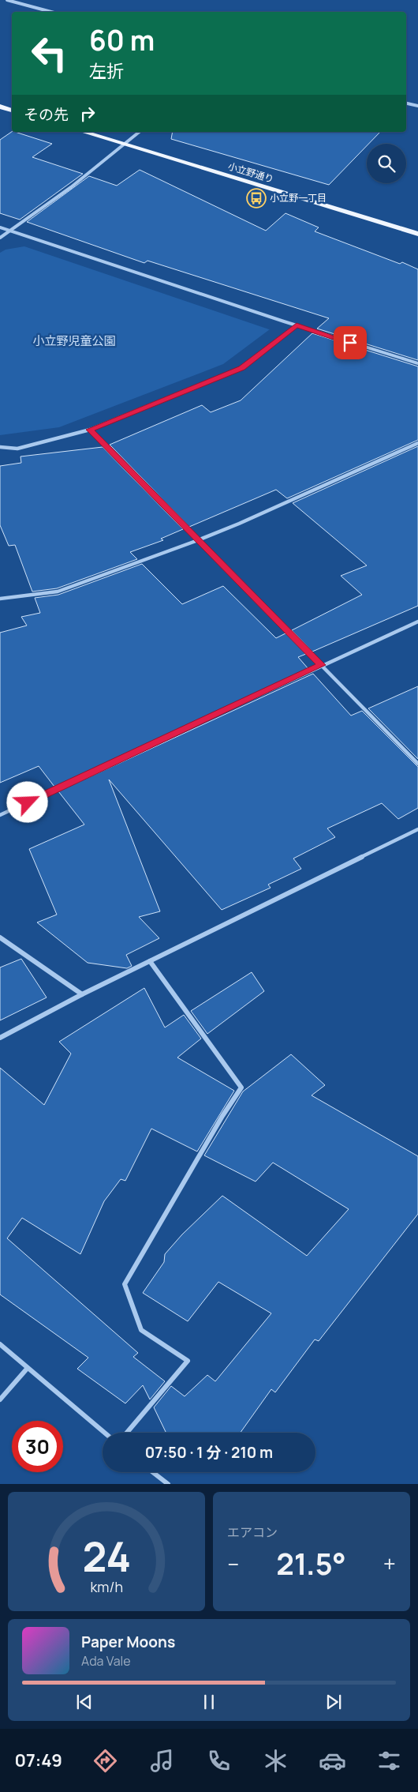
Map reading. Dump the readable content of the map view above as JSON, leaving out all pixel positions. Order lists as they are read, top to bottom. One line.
{"streets":{"main road":["小立野通り"]},"parks":["小立野児童公園"],"places":{"bus stop":["小立野一丁目"]},"page":{"turn":["60 m","左折"],"then":"その先","limit":"30","trip":"07:50 · 1 分 · 210 m","tile":"エアコン","heat":["−","21.5°","+"],"song":["Paper Moons","Ada Vale"],"tabs":"07:49","gauge":["24","km/h"]}}
